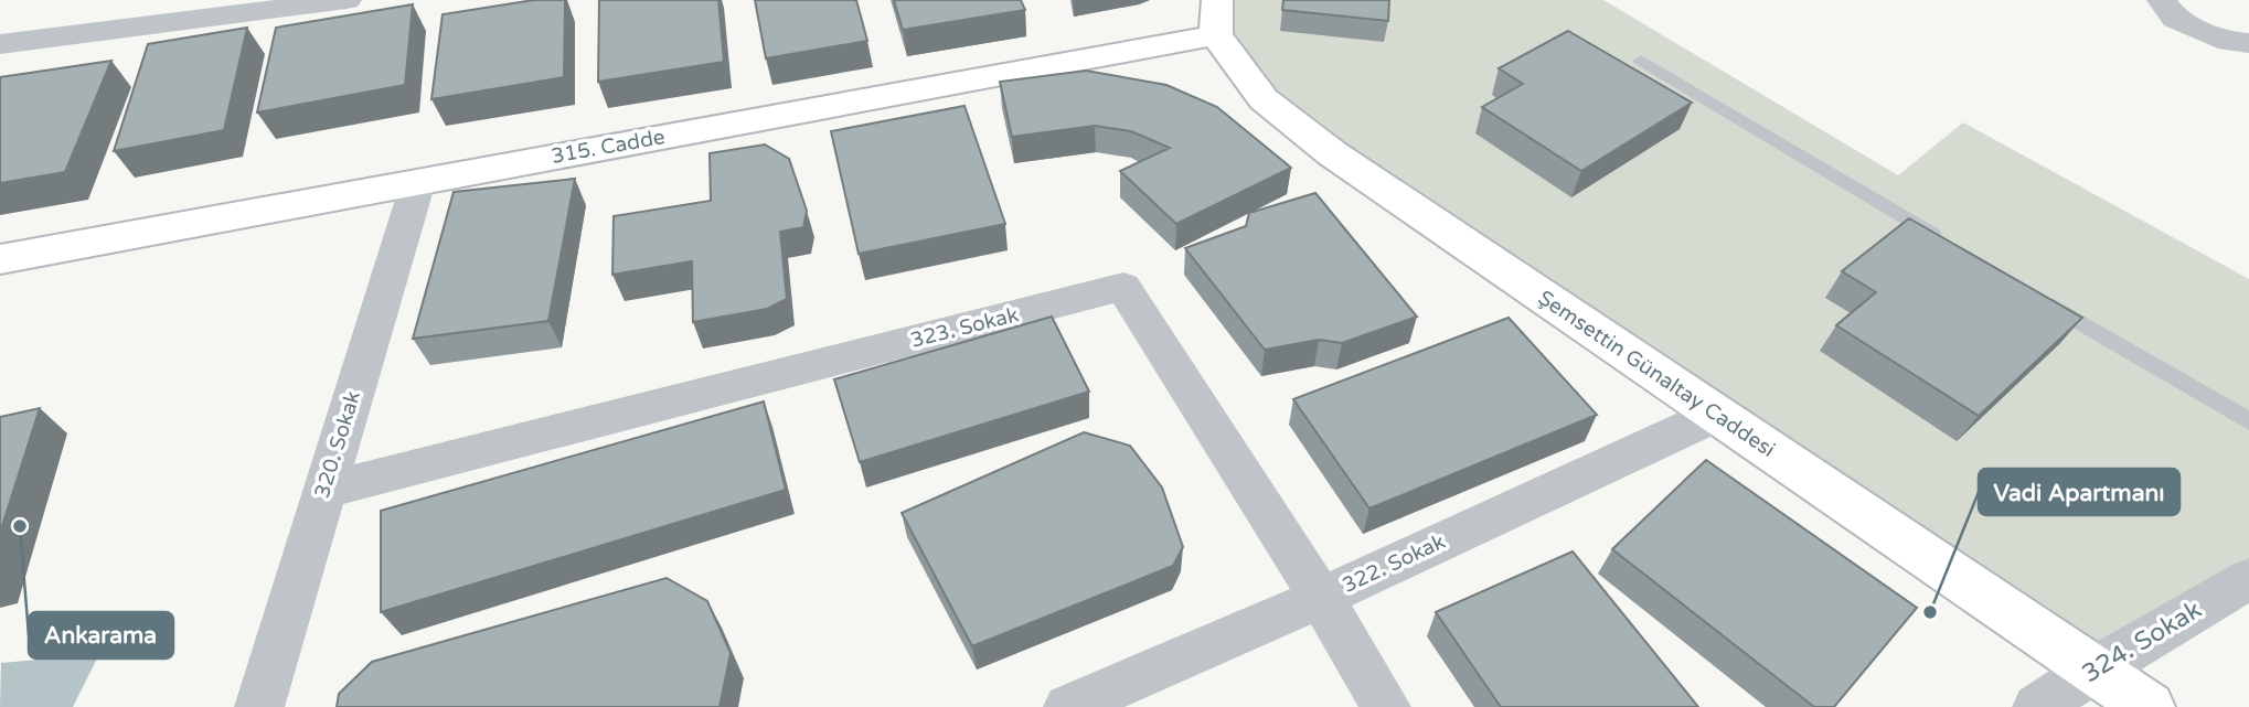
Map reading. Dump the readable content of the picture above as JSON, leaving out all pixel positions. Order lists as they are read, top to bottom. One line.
{"streets":{"street":["315. Cadde","323. Sokak","Şemsettin Günaltay Caddesi","320. Sokak","322. Sokak","324. Sokak"]},"crossings":[["315. Cadde","Şemsettin Günaltay Caddesi"],["315. Cadde","320. Sokak"],["323. Sokak","320. Sokak"],["323. Sokak","322. Sokak"],["Şemsettin Günaltay Caddesi","322. Sokak"],["Şemsettin Günaltay Caddesi","324. Sokak"]],"places":["Ankarama","Vadi Apartmanı"]}
